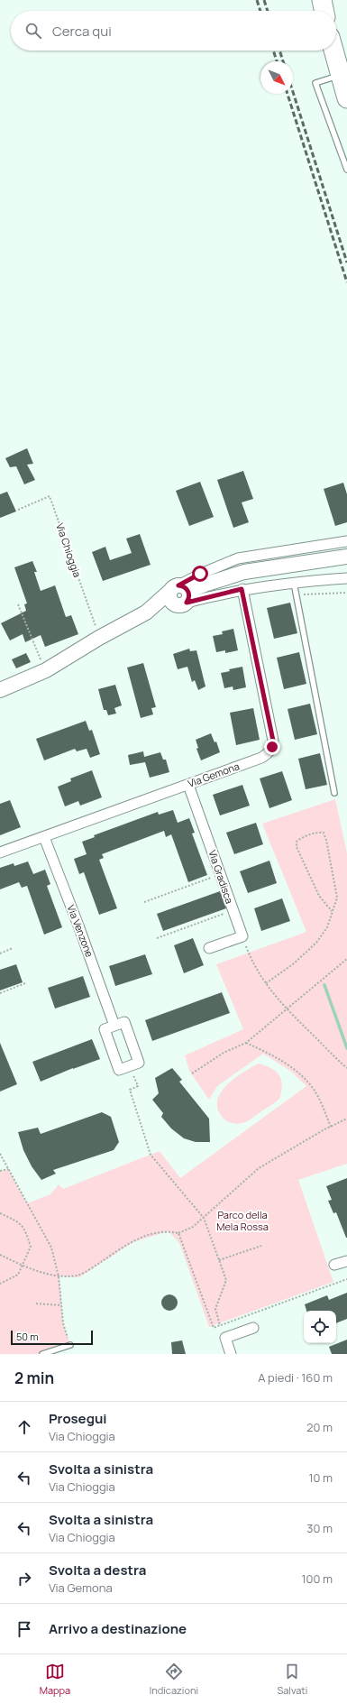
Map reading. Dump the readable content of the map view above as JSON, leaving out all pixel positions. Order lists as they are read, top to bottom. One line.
{"streets":{"street":["Via Gemona","Via Gradisca","Via Venzone"],"path":["Via Chioggia"]},"crossings":[["Via Gemona","Via Gradisca"],["Via Gemona","Via Venzone"]],"parks":["Parco della Mela Rossa"],"scale_bar":"50 m","north":"bottom right","page":{"search":"Cerca qui","scale":"50 m","heading":["2 min","A piedi · 160 m"],"list":[["Prosegui","Via Chioggia","20 m"],["Svolta a sinistra","Via Chioggia","10 m"],["Svolta a sinistra","Via Chioggia","30 m"],["Svolta a destra","Via Gemona","100 m"],"Arrivo a destinazione"],"nav":["Mappa","Indicazioni","Salvati"]}}
